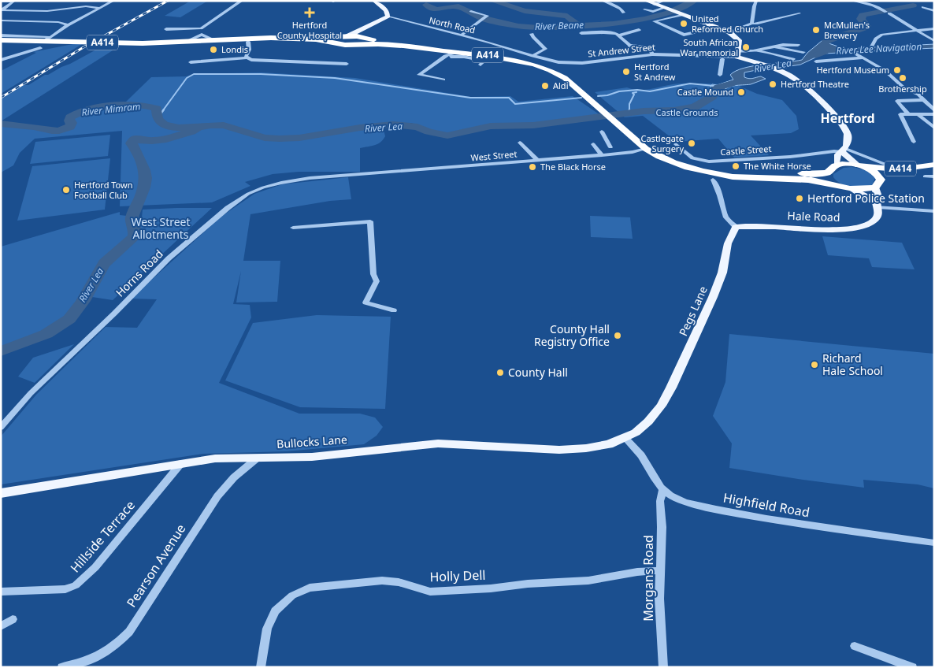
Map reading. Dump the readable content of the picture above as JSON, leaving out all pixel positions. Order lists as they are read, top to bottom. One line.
{"streets":{"highway":["A414"],"main road":["Hale Road","Pegs Lane","Bullocks Lane"],"street":["North Road","St Andrew Street","Castle Street","West Street","Horns Road","Highfield Road","Hillside Terrace","Pearson Avenue","Holly Dell","Morgans Road"]},"crossings":[["North Road","St Andrew Street"],["A414","West Street"],["A414","Hale Road"],["West Street","Horns Road"],["Hale Road","Pegs Lane"],["Pegs Lane","Bullocks Lane"],["Pegs Lane","Highfield Road"],["Bullocks Lane","Highfield Road"],["Bullocks Lane","Hillside Terrace"],["Bullocks Lane","Pearson Avenue"],["Highfield Road","Morgans Road"],["Holly Dell","Morgans Road"]],"districts":["Hertford"],"water":["River Beane","River Lee Navigation","River Lea","River Mimram"],"parks":["Castle Grounds","West Street Allotments"],"places":{"health":["Hertford County Hospital"],"other":["United Reformed Church","McMullen's Brewery","South African War memorial","Londis","Hertford Museum","Hertford St Andrew","Brothership","Hertford Theatre","Aldi","Castle Mound","Castlegate Surgery","The White Horse","The Black Horse","Hertford Town Football Club","Hertford Police Station","County Hall Registry Office","Richard Hale School","County Hall"]}}
